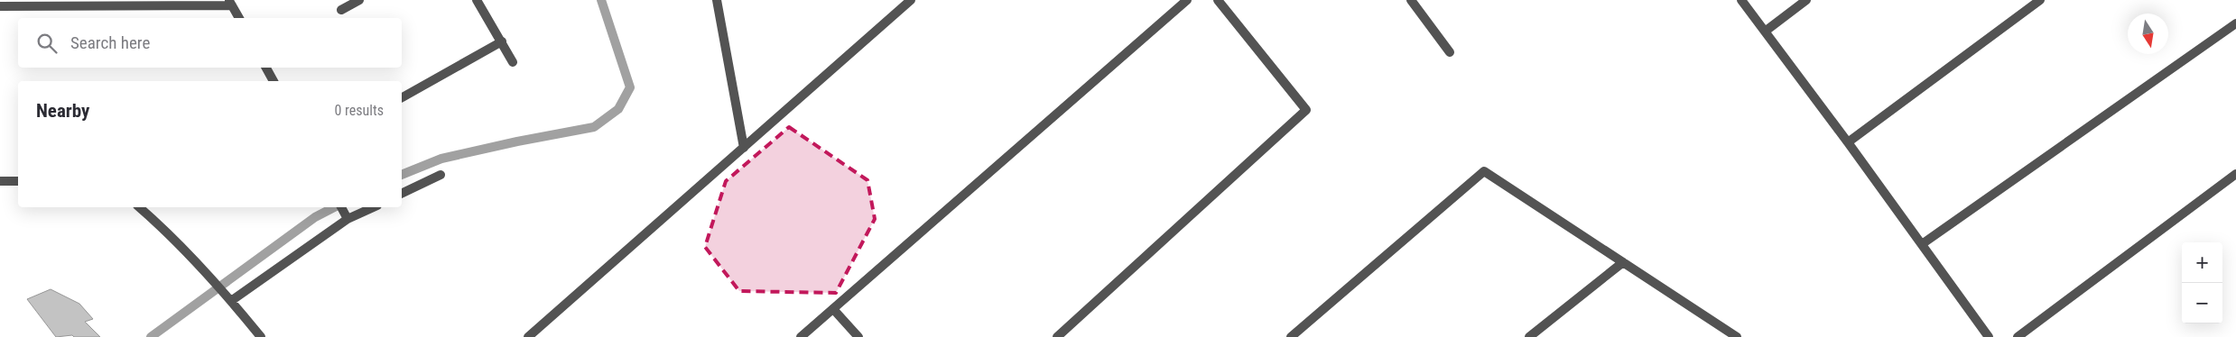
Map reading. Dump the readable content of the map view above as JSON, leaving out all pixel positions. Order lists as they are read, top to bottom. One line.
{"north":"bottom","page":{"search":"Search here","heading":["Nearby","0 results"],"map_buttons":["+","−"]}}
